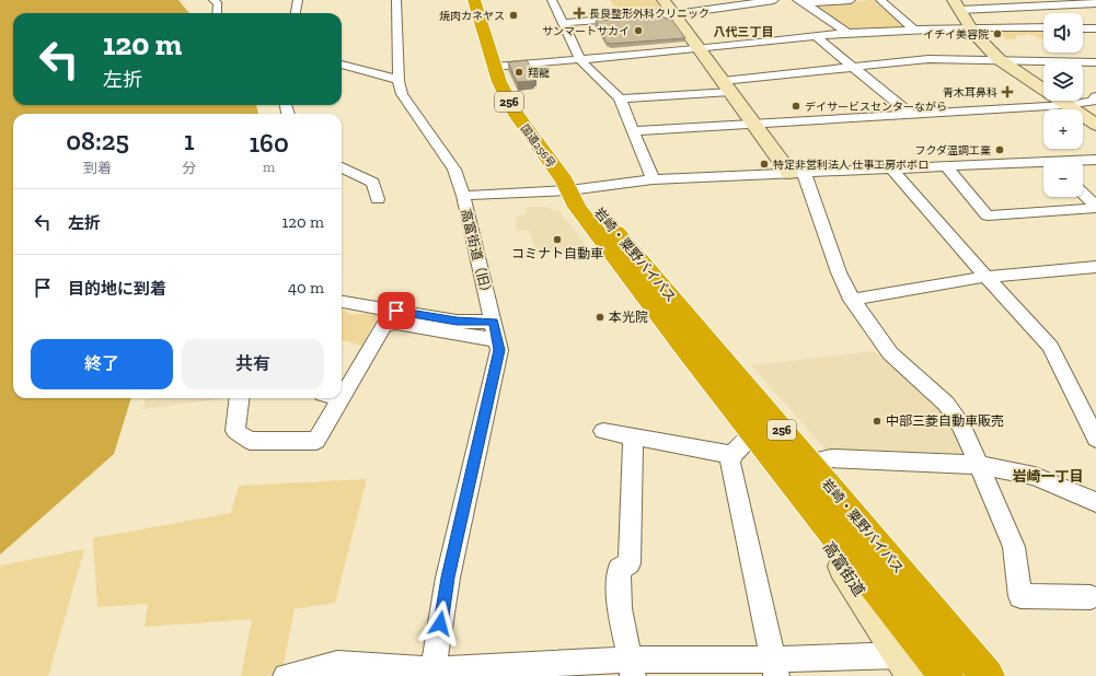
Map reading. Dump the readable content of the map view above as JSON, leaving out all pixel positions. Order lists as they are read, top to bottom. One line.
{"streets":{"highway":["256","国道256号","岩崎・粟野バイパス"],"street":["高富街道（旧）","高富街道"]},"crossings":[["国道256号","岩崎・粟野バイパス"],["岩崎・粟野バイパス","高富街道"]],"districts":["八代三丁目","岩崎一丁目"],"places":{"health":["長良整形外科クリニック","青木耳鼻科"],"other":["焼肉カネヤス","サンマートサカイ","イチイ美容院","翔龍","デイサービスセンターながら","フクダ温調工業","特定非営利法人 仕事工房ポポロ","コミナト自動車","本光院","中部三菱自動車販売"]},"page":{"map_buttons":["+","−"],"turn":["120 m","左折"],"eta":["08:25","到着","1","分","160","m"],"list":[{"name":"左折","value":"120 m"},{"name":"目的地に到着","value":"40 m"}],"buttons":["終了","共有"]}}
